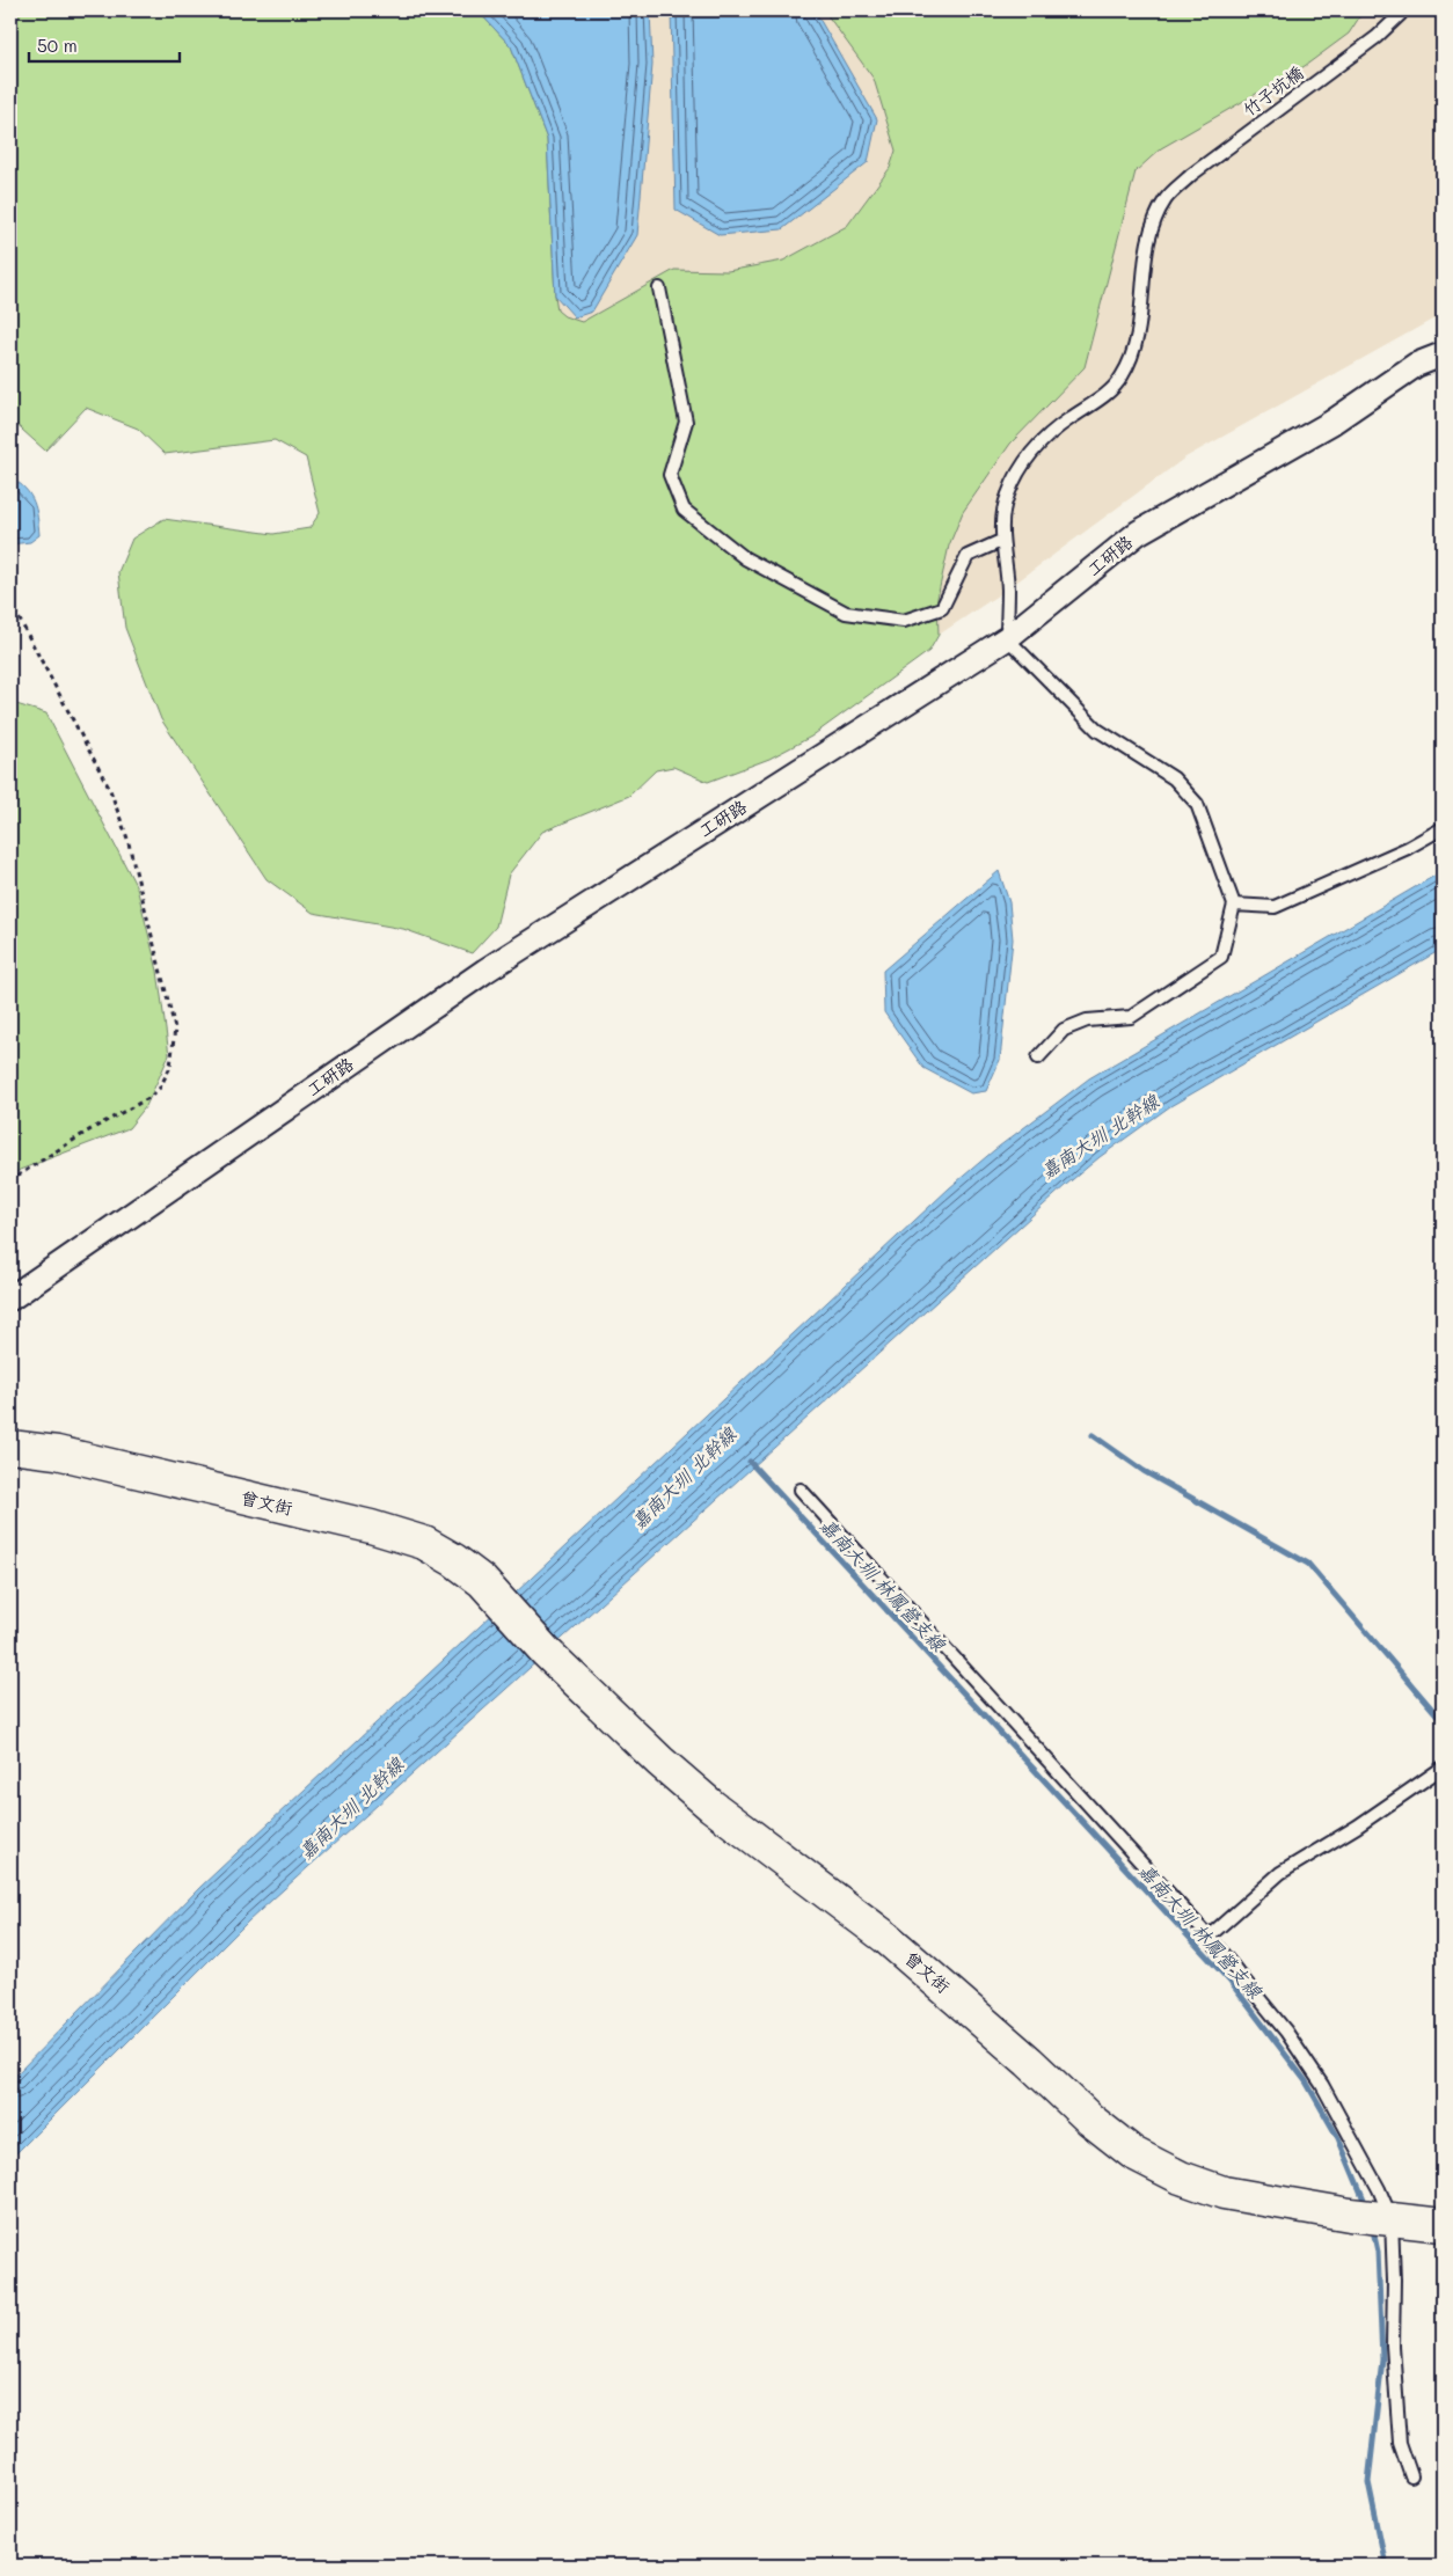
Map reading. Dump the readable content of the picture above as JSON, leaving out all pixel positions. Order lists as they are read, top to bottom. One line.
{"streets":{"main road":["曾文街"],"street":["工研路"],"lane":["竹子坑橋"]},"crossings":[["竹子坑橋","工研路"]],"water":["嘉南大圳 北幹線","嘉南大圳 林鳳營支線"],"scale_bar":"50 m"}
